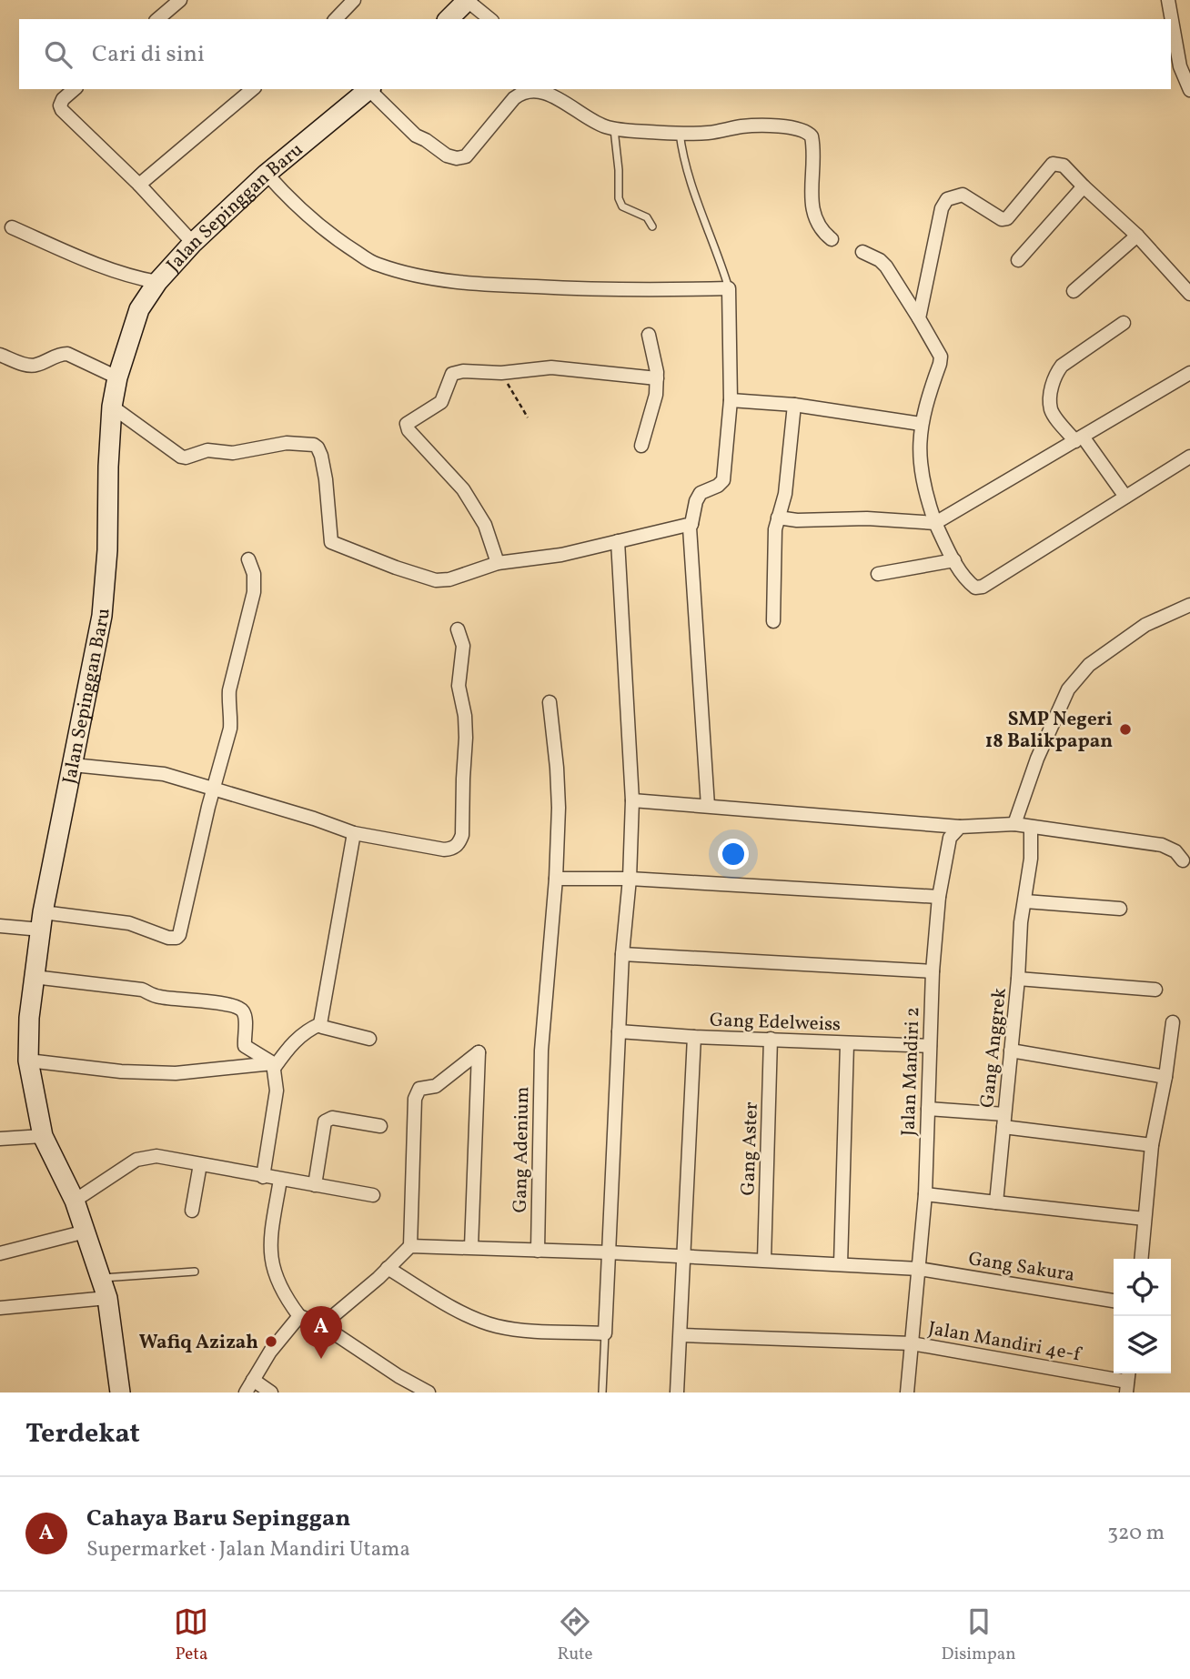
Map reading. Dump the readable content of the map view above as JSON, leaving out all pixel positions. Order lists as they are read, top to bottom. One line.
{"streets":{"street":["Jalan Sepinggan Baru","Gang Edelweiss","Gang Anggrek","Jalan Mandiri 2","Gang Aster","Gang Adenium","Gang Sakura","Jalan Mandiri 4e-f"]},"crossings":[["Gang Edelweiss","Jalan Mandiri 2"],["Gang Edelweiss","Gang Aster"],["Jalan Mandiri 2","Gang Sakura"],["Jalan Mandiri 2","Jalan Mandiri 4e-f"],["Gang Aster","Gang Sakura"],["Gang Adenium","Gang Sakura"]],"places":["SMP Negeri 18 Balikpapan","Wafiq Azizah"],"page":{"search":"Cari di sini","pins":"A","heading":"Terdekat","list":[{"mark":"A","name":"Cahaya Baru Sepinggan","note":"Supermarket · Jalan Mandiri Utama","value":"320 m"}],"nav":["Peta","Rute","Disimpan"]}}
